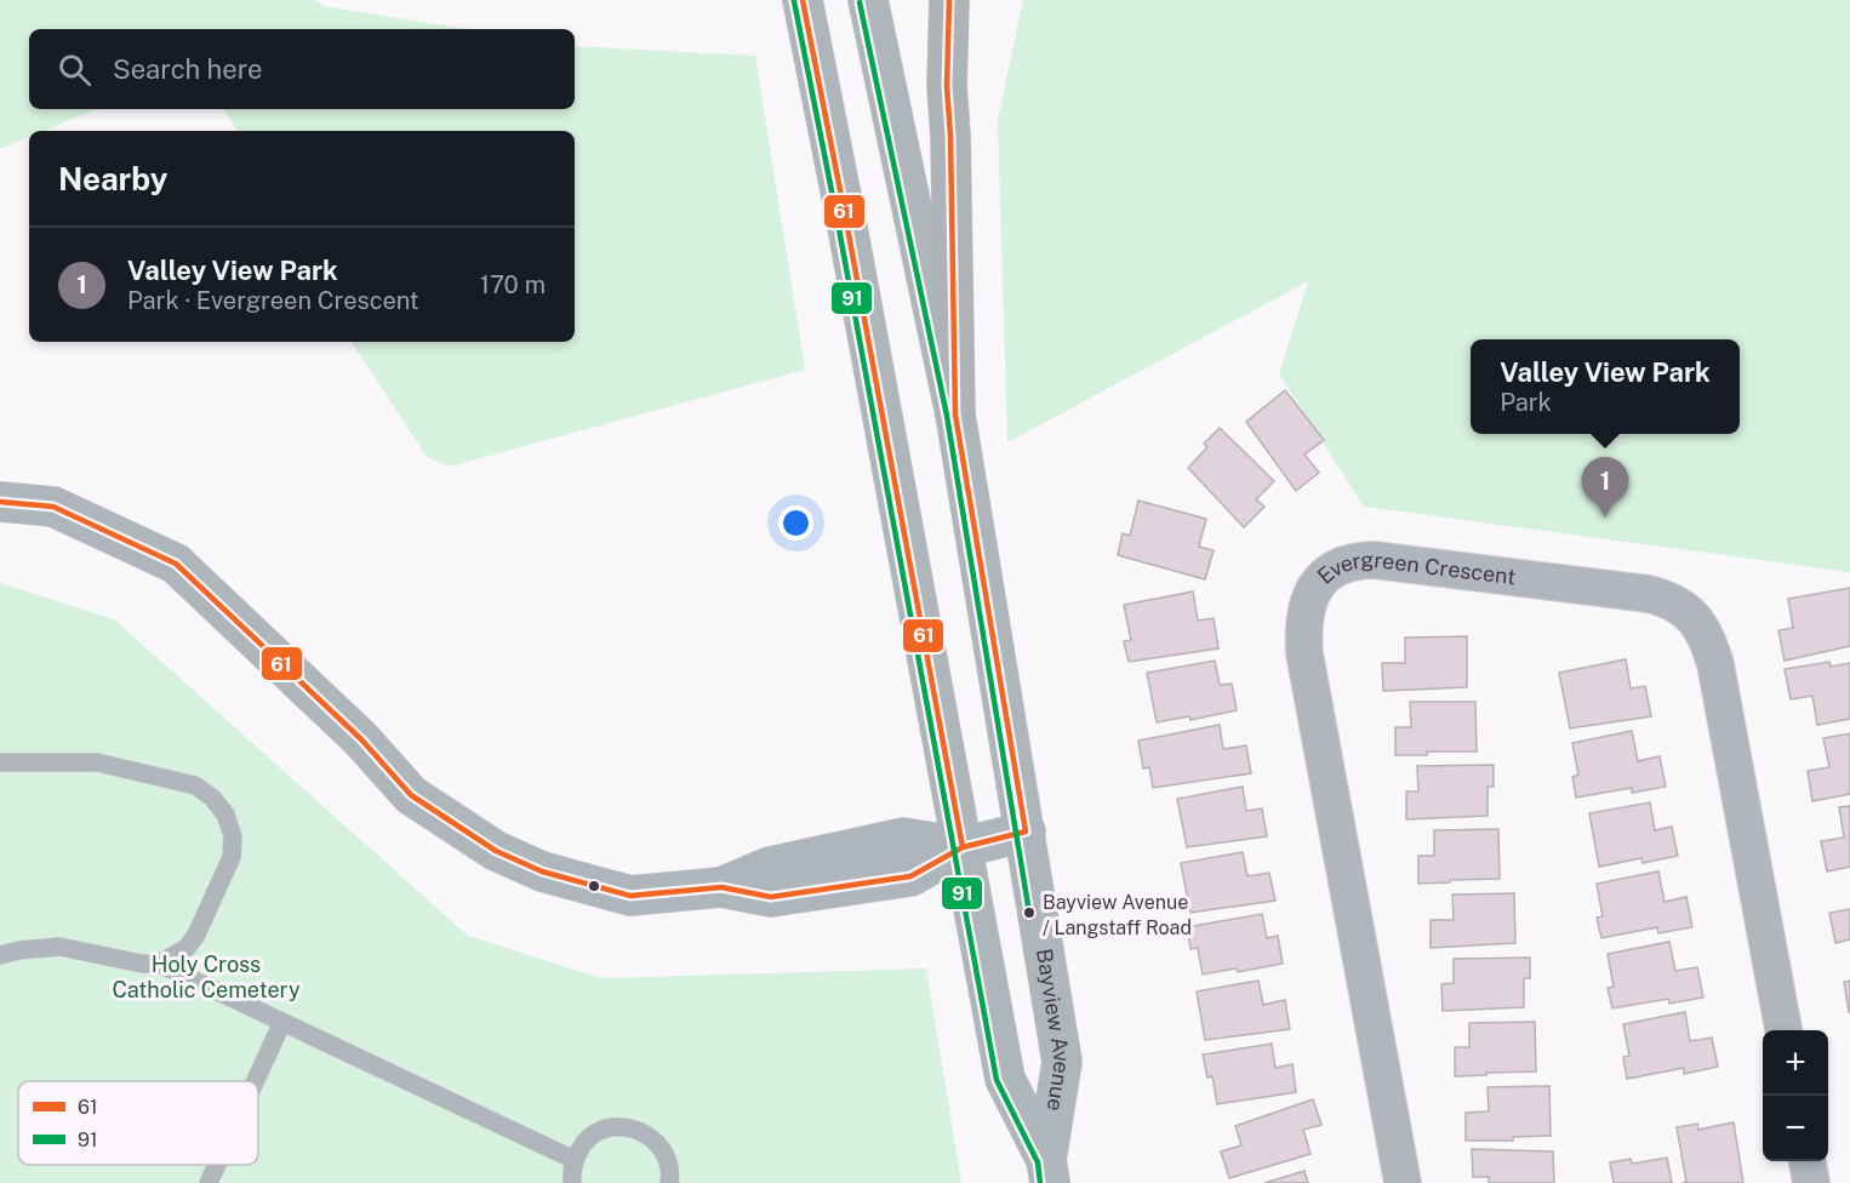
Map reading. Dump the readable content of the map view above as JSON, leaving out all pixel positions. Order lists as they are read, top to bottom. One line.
{"streets":{"main road":["Bayview Avenue"],"street":["Evergreen Crescent"]},"parks":["Holy Cross Catholic Cemetery"],"places":["Bayview Avenue / Langstaff Road"],"lines":["transit line 61","transit line 91"],"legend":["61","91"],"page":{"search":"Search here","heading":"Nearby","list":[{"mark":"1","name":"Valley View Park","note":"Park · Evergreen Crescent","value":"170 m"}],"popup":["Valley View Park","Park"],"pins":"1","map_buttons":["+","−"]}}
